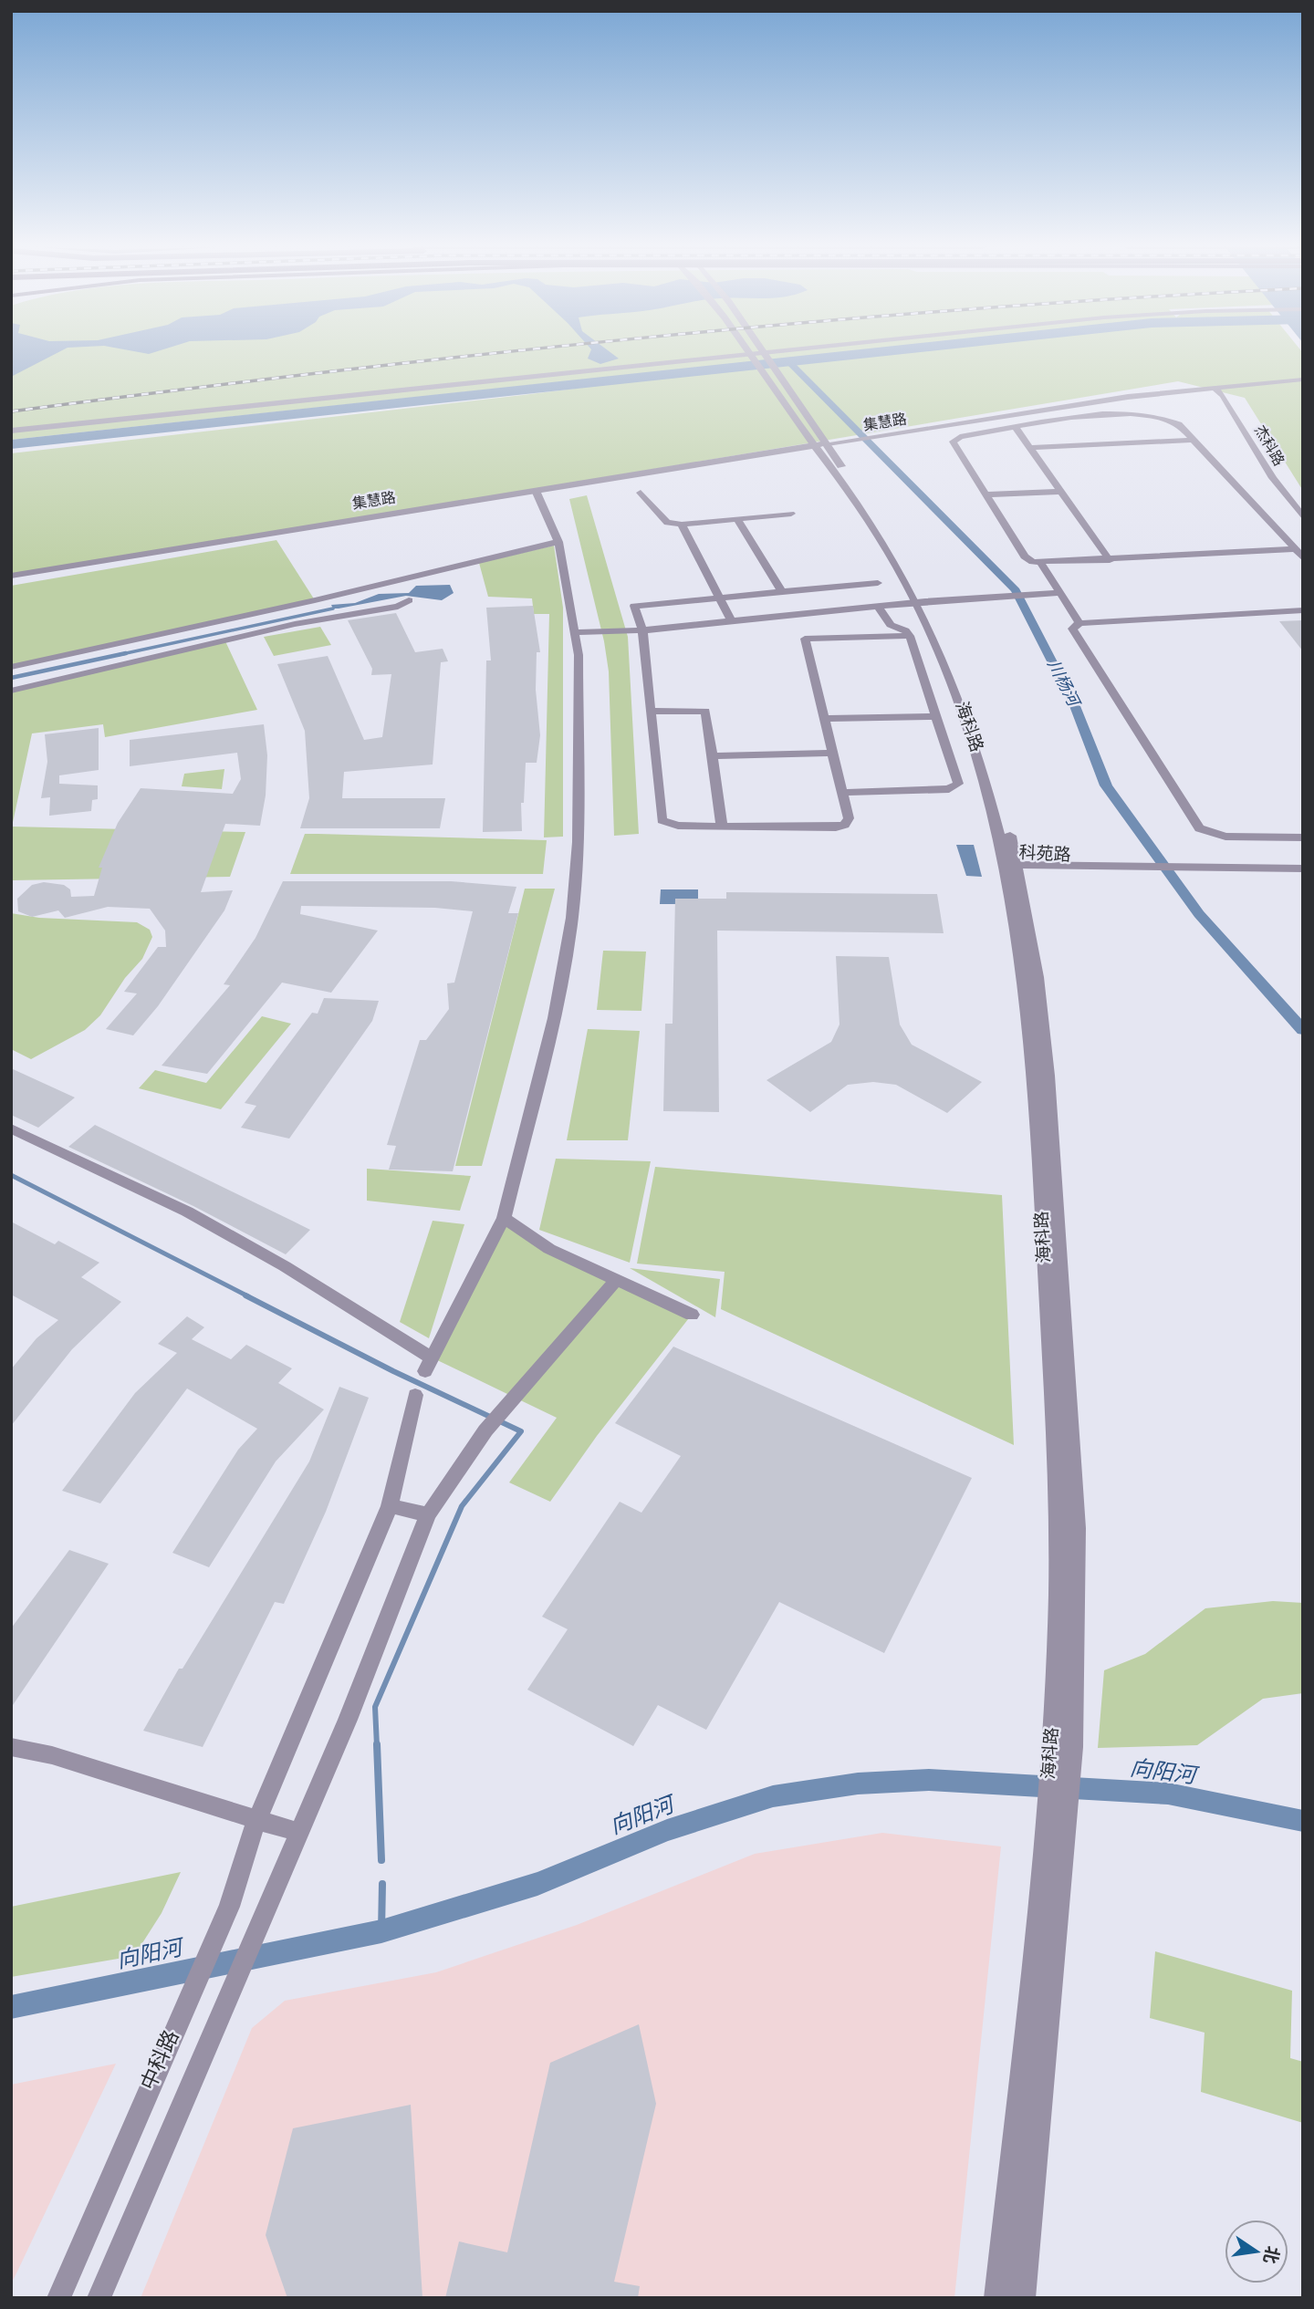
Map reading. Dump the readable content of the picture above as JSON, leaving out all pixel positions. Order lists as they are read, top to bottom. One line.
{"streets":{"street":["集慧路","杰科路","海科路","科苑路","中科路"]},"crossings":[["集慧路","杰科路"],["集慧路","海科路"],["海科路","科苑路"]],"water":["川杨河","向阳河"],"north":"right"}
